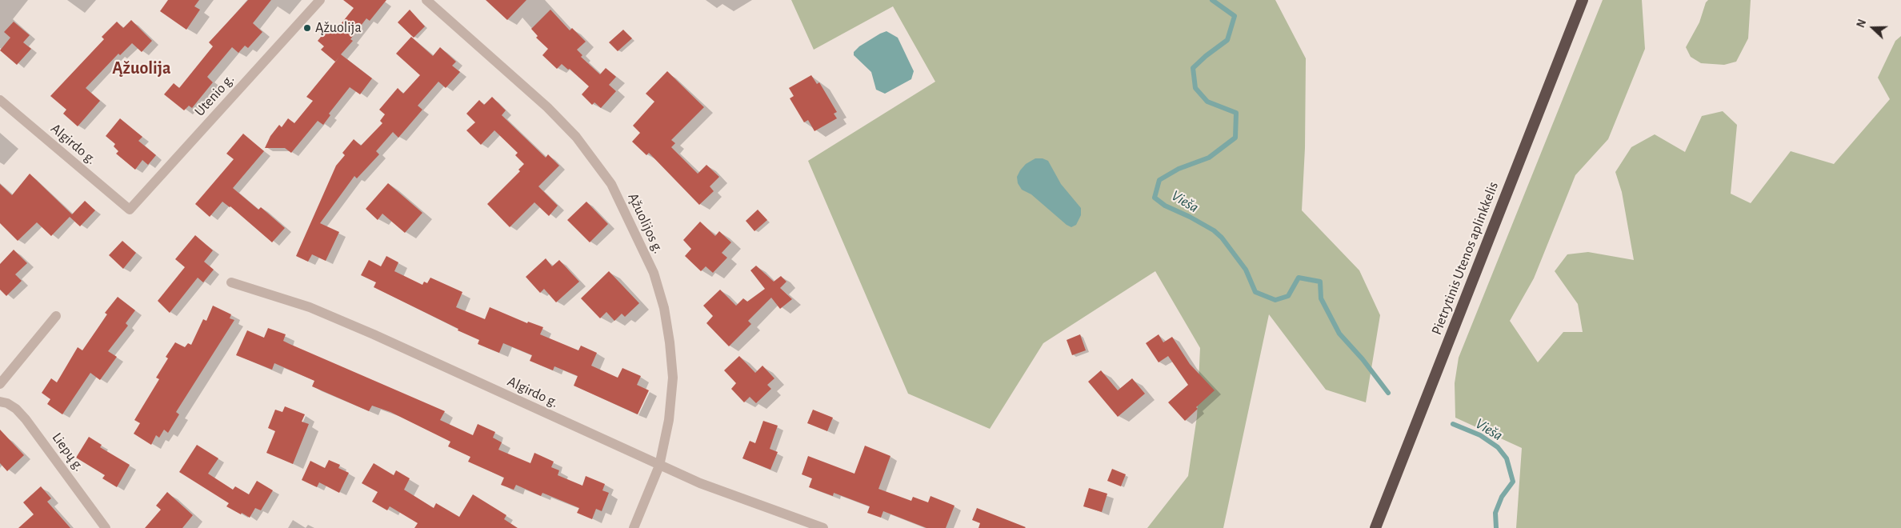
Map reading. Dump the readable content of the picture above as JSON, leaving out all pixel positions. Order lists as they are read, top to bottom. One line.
{"streets":{"highway":["Pietrytinis Utenos aplinkkelis"],"street":["Utenio g.","Algirdo g.","Ąžuolijos g.","Liepų g."]},"crossings":[["Utenio g.","Algirdo g."],["Algirdo g.","Ąžuolijos g."]],"districts":["Ąžuolija"],"water":["Vieša"],"places":["Ąžuolija"],"north":"left"}
